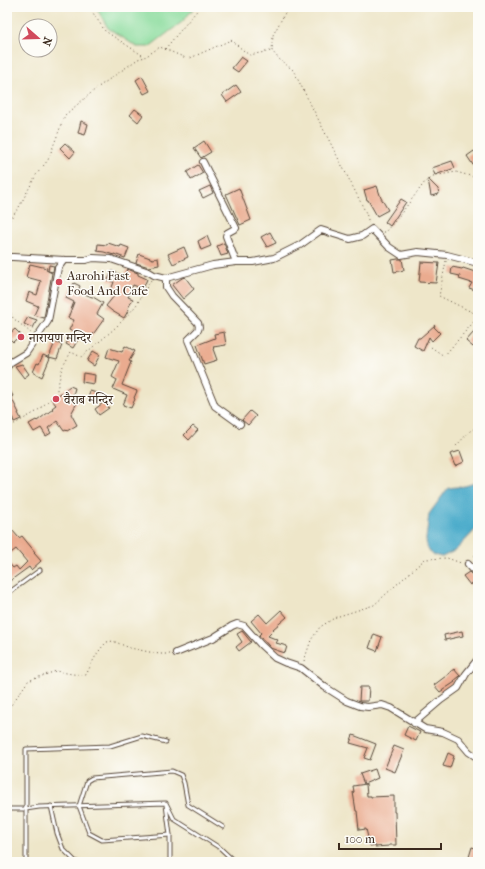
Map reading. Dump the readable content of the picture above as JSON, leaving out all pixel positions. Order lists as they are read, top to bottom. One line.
{"places":["Aarohi Fast Food And Cafe","नारायण मन्दिर","वैराब मन्दिर"],"scale_bar":"100 m","north":"right"}
